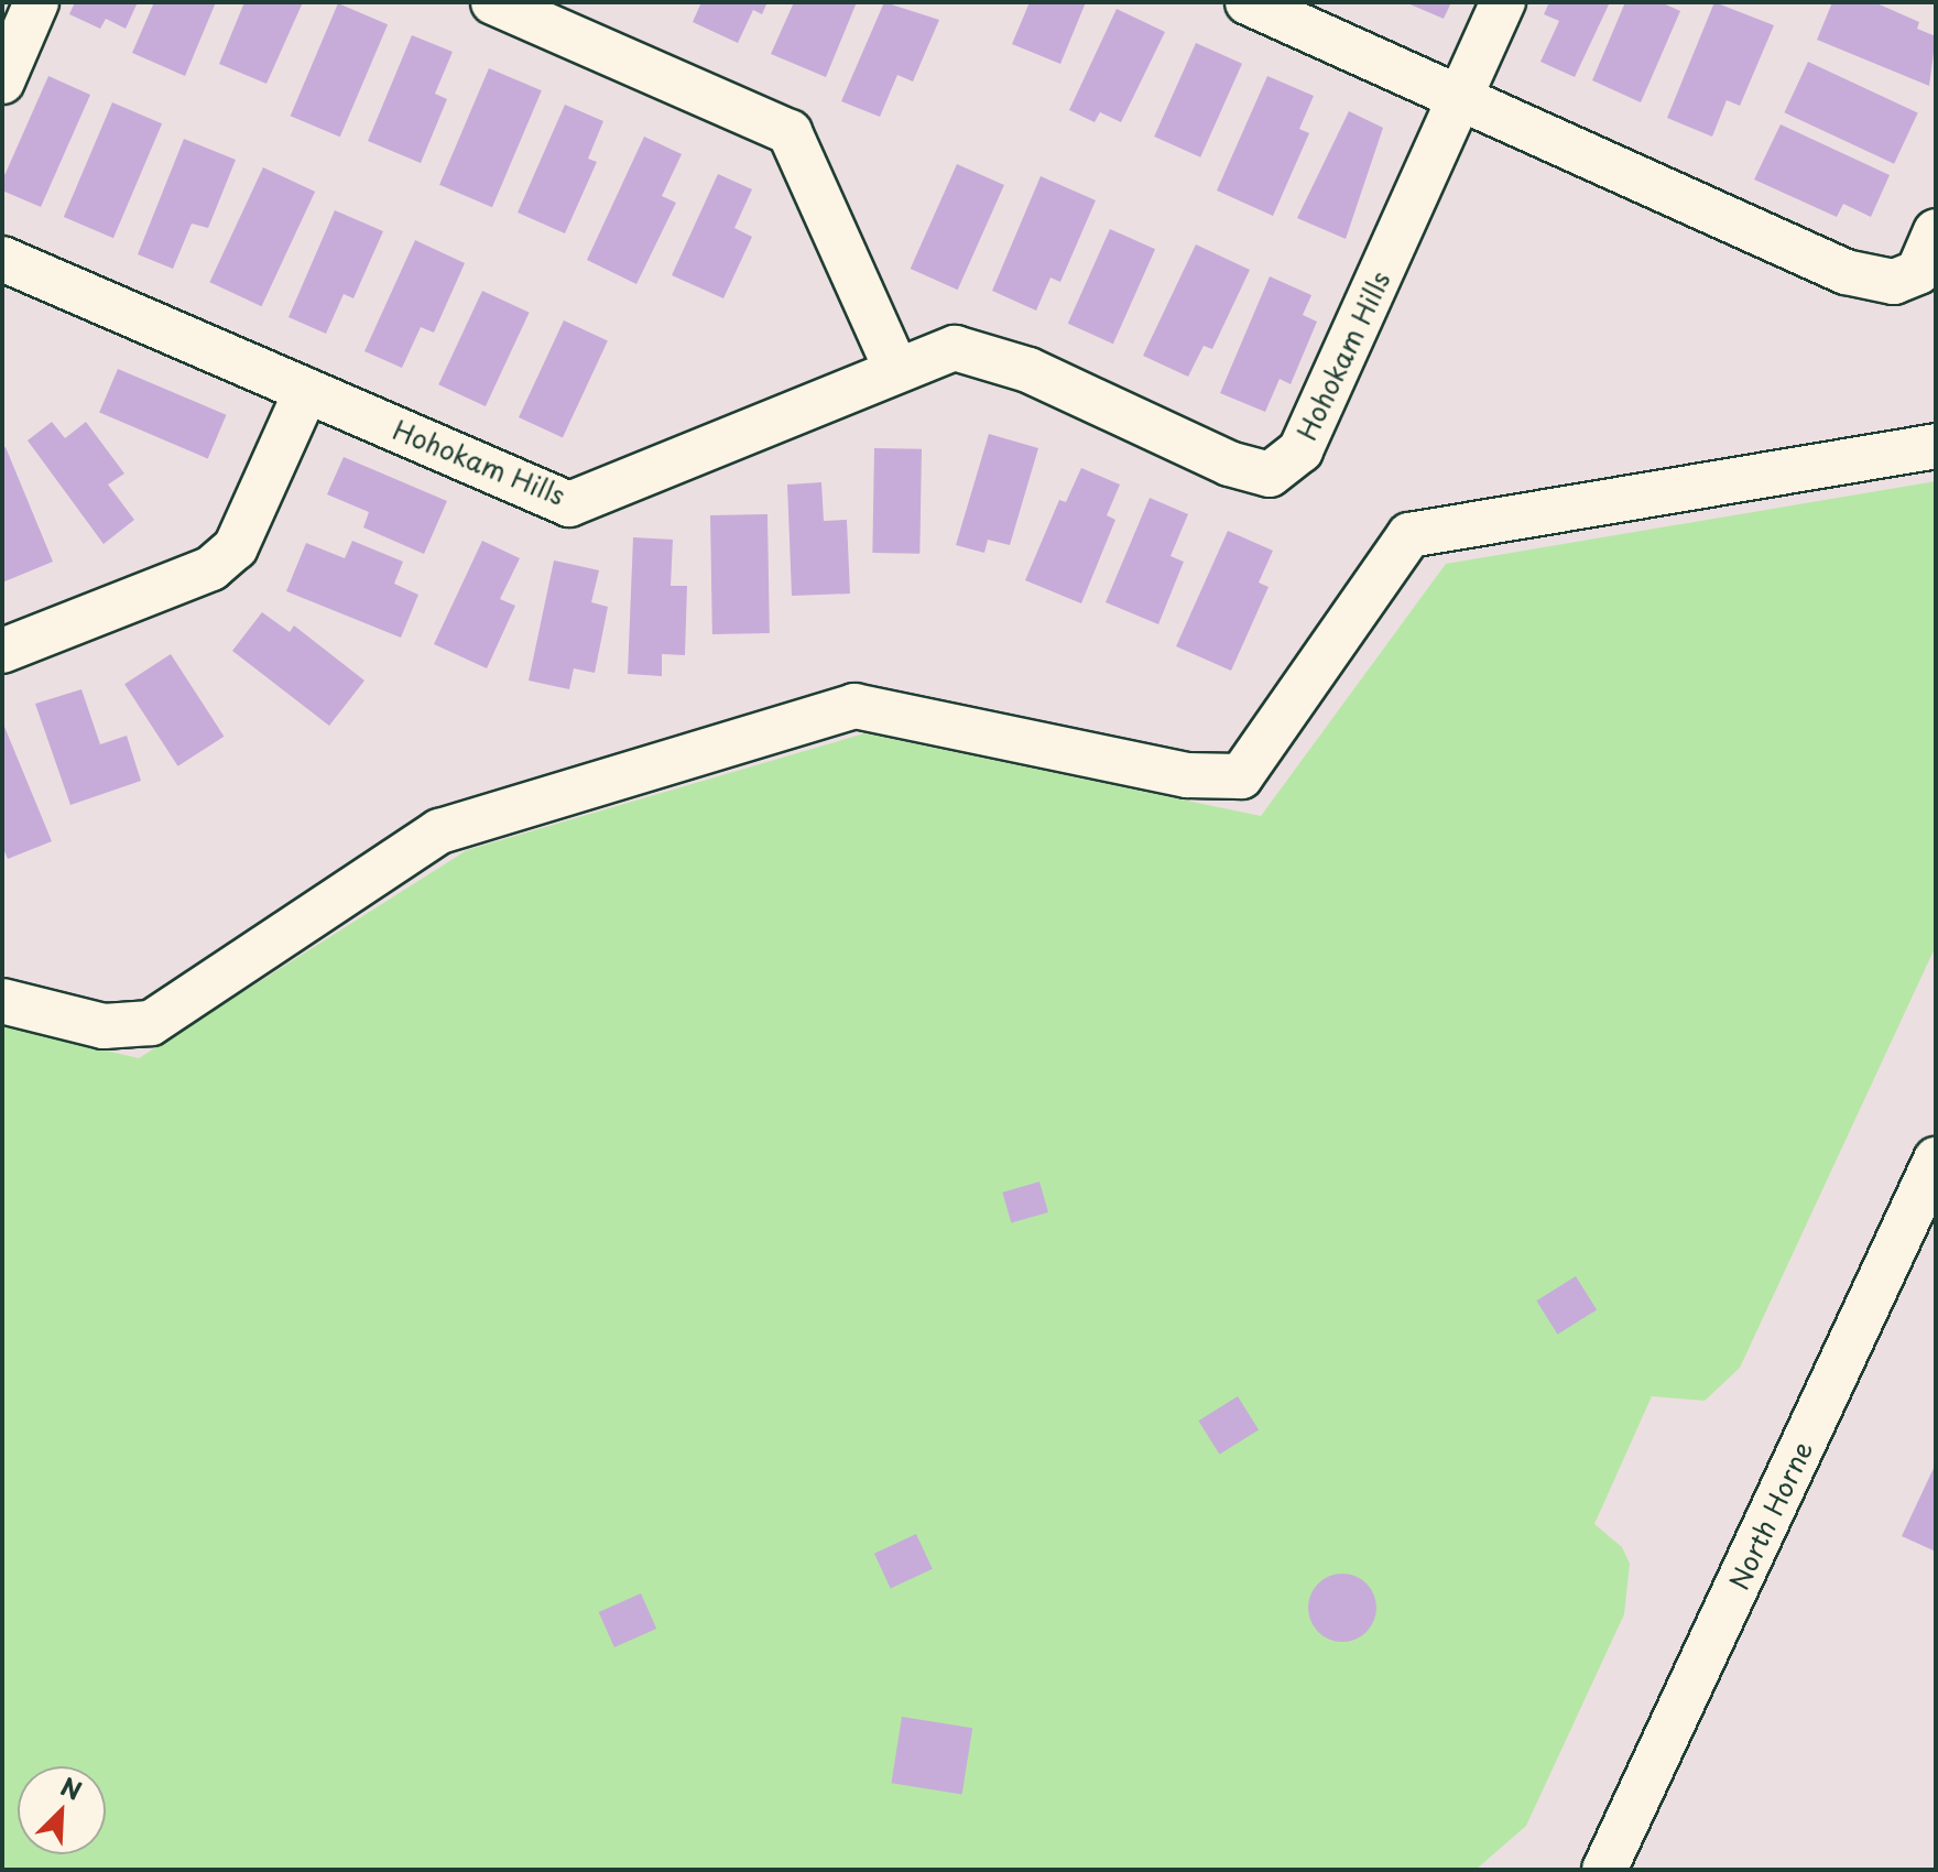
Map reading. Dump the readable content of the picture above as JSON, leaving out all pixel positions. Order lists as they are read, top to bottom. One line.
{"streets":{"street":["Hohokam Hills","North Horne"]},"north":"top right"}
